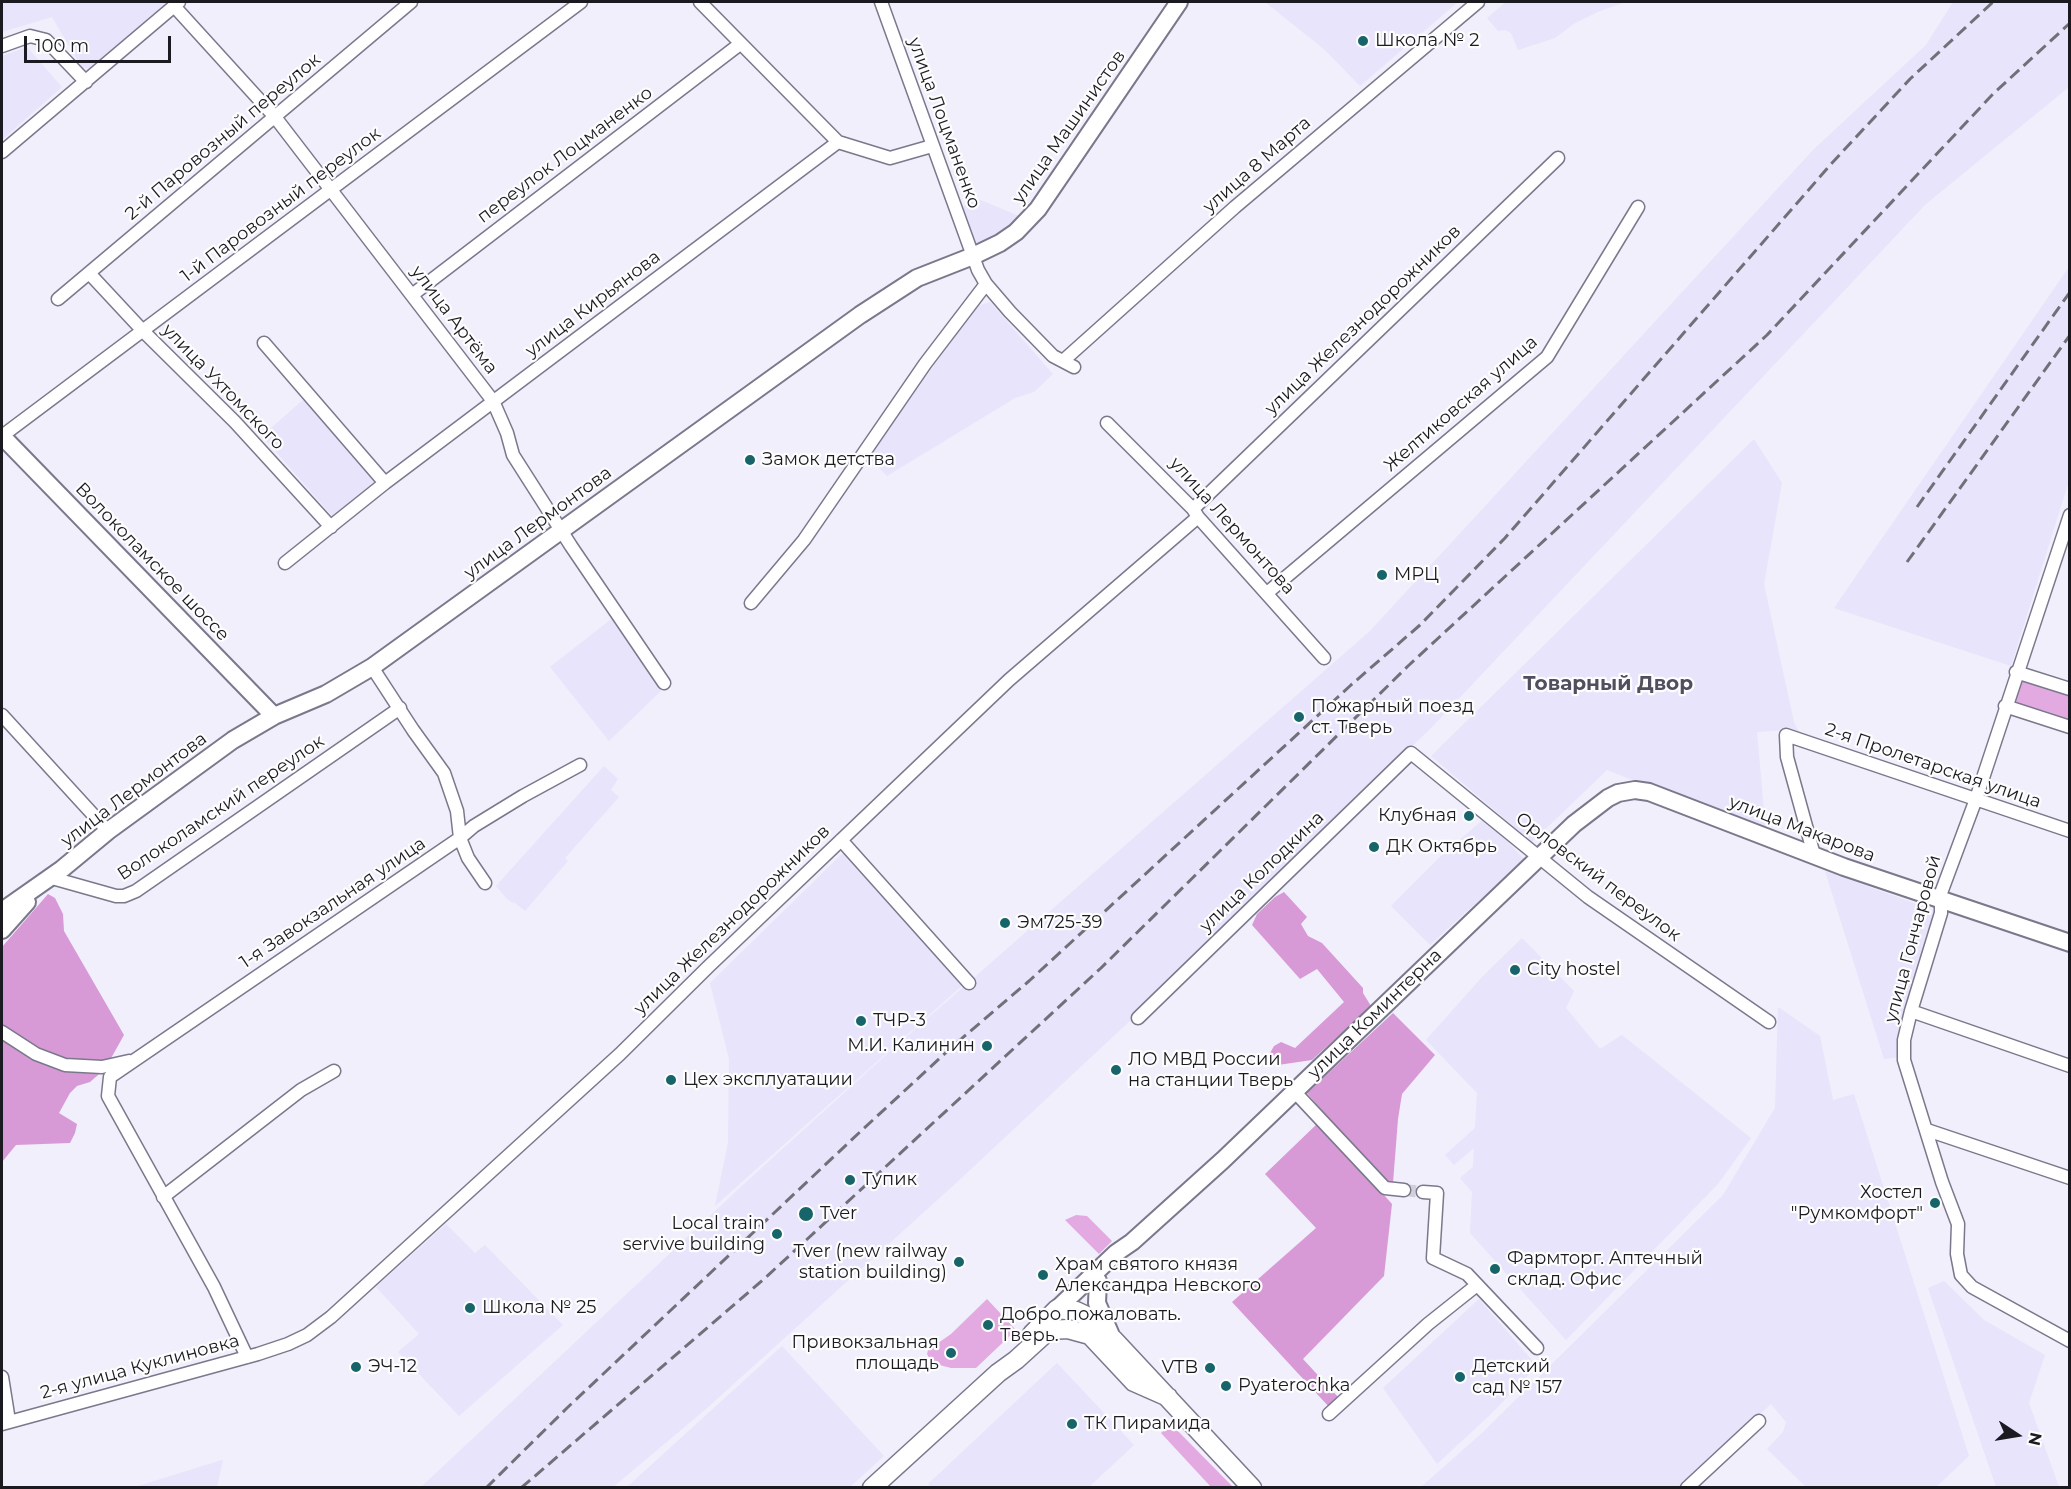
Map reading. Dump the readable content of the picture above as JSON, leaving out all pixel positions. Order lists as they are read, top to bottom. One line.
{"streets":{"main road":["улица Машинистов","улица Лермонтова","Волоколамское шоссе","улица Макарова","улица Коминтерна"],"street":["улица Лоцманенко","2-й Паровозный переулок","переулок Лоцманенко","улица 8 Марта","1-й Паровозный переулок","улица Кирьянова","улица Артёма","улица Железнодорожников","улица Ухтомского","Желтиковская улица","2-я Пролетарская улица","Волоколамский переулок","улица Колодкина","Орловский переулок","1-я Завокзальная улица","улица Гончаровой","2-я улица Куклиновка"]},"crossings":[["улица Лоцманенко","улица Машинистов"],["улица Лоцманенко","улица Лермонтова"],["улица Машинистов","улица Лермонтова"],["2-й Паровозный переулок","улица Артёма"],["2-й Паровозный переулок","улица Ухтомского"],["переулок Лоцманенко","улица Артёма"],["1-й Паровозный переулок","улица Артёма"],["1-й Паровозный переулок","улица Ухтомского"],["1-й Паровозный переулок","Волоколамское шоссе"],["улица Кирьянова","улица Артёма"],["улица Кирьянова","улица Ухтомского"],["улица Артёма","улица Лермонтова"],["улица Железнодорожников","улица Лермонтова"],["улица Железнодорожников","2-я улица Куклиновка"],["Желтиковская улица","улица Лермонтова"],["улица Лермонтова","Волоколамское шоссе"],["улица Лермонтова","Волоколамский переулок"],["2-я Пролетарская улица","улица Макарова"],["2-я Пролетарская улица","улица Гончаровой"],["улица Макарова","Орловский переулок"],["улица Макарова","улица Гончаровой"],["улица Макарова","улица Коминтерна"],["улица Колодкина","Орловский переулок"],["Орловский переулок","улица Коминтерна"]],"districts":["Товарный Двор"],"places":["Школа № 2","Замок детства","МРЦ","Пожарный поезд ст. Тверь","Клубная","ДК Октябрь","Эм725-39","City hostel","ТЧР-3","М.И. Калинин","ЛО МВД России на станции Тверь","Цех эксплуатации","Тупик","Хостел \"Румкомфорт\"","Tver","Local train servive building","Tver (new railway station building)","Фармторг. Аптечный склад. Офис","Храм святого князя Александра Невского","Школа № 25","Добро пожаловать. Тверь.","Привокзальная площадь","ЭЧ-12","VTB","Детский сад № 157","Pyaterochka","ТК Пирамида"],"scale_bar":"100 m","north":"right"}
